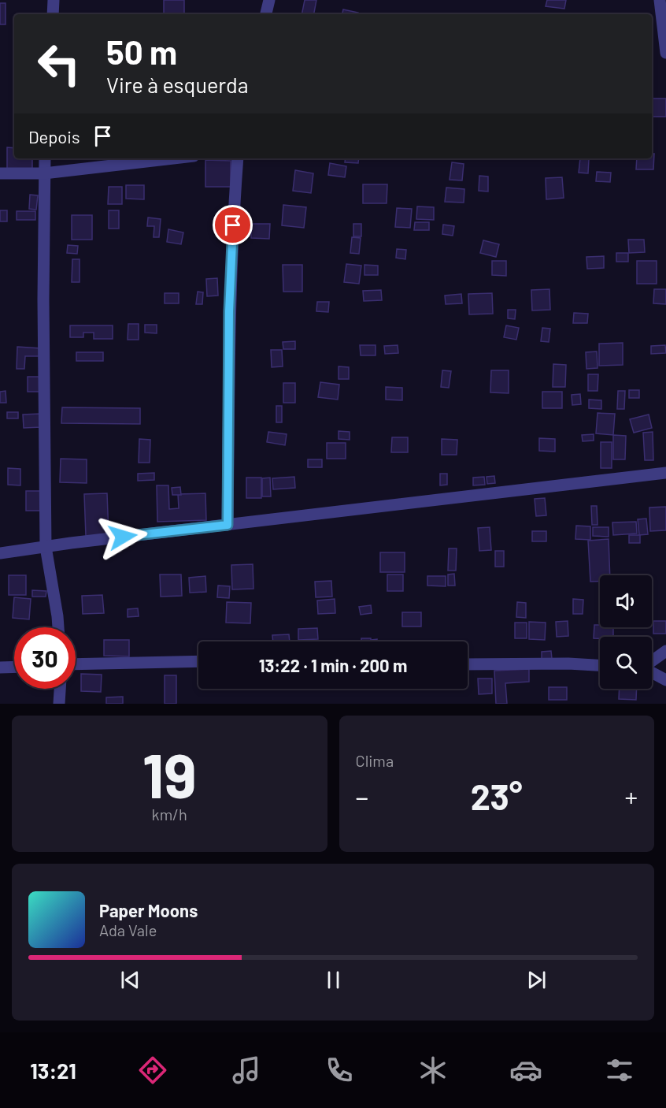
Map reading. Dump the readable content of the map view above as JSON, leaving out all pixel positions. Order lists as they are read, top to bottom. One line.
{"page":{"turn":["50 m","Vire à esquerda"],"then":"Depois","limit":"30","trip":"13:22 · 1 min · 200 m","tile":[["19","km/h"],"Clima"],"heat":["−","23°","+"],"song":["Paper Moons","Ada Vale"],"tabs":"13:21"}}
